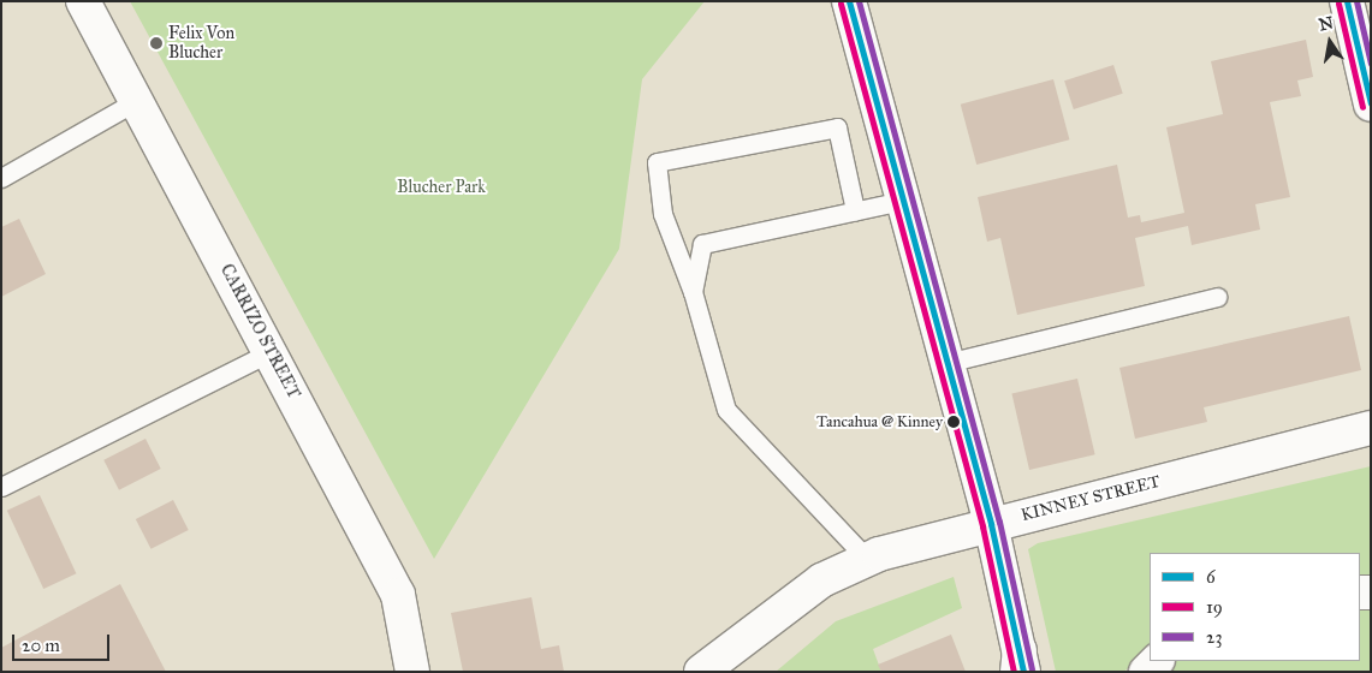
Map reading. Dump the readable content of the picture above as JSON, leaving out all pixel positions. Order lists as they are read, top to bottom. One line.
{"streets":{"street":["CARRIZO STREET","KINNEY STREET"]},"parks":["Blucher Park"],"places":["Felix Von Blucher","Tancahua @ Kinney"],"lines":["transit line 6","transit line 23","transit line 19"],"legend":["6","19","23"],"scale_bar":"20 m","north":"top"}
